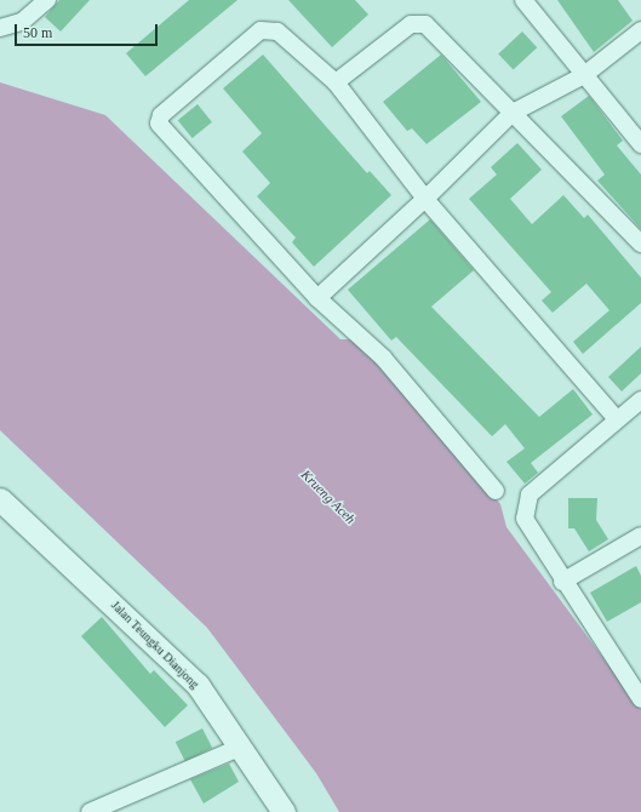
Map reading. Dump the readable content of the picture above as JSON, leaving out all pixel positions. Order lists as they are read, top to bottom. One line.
{"streets":{"street":["Jalan Teungku Dianjong"]},"water":["Krueng Aceh"],"scale_bar":"50 m"}
